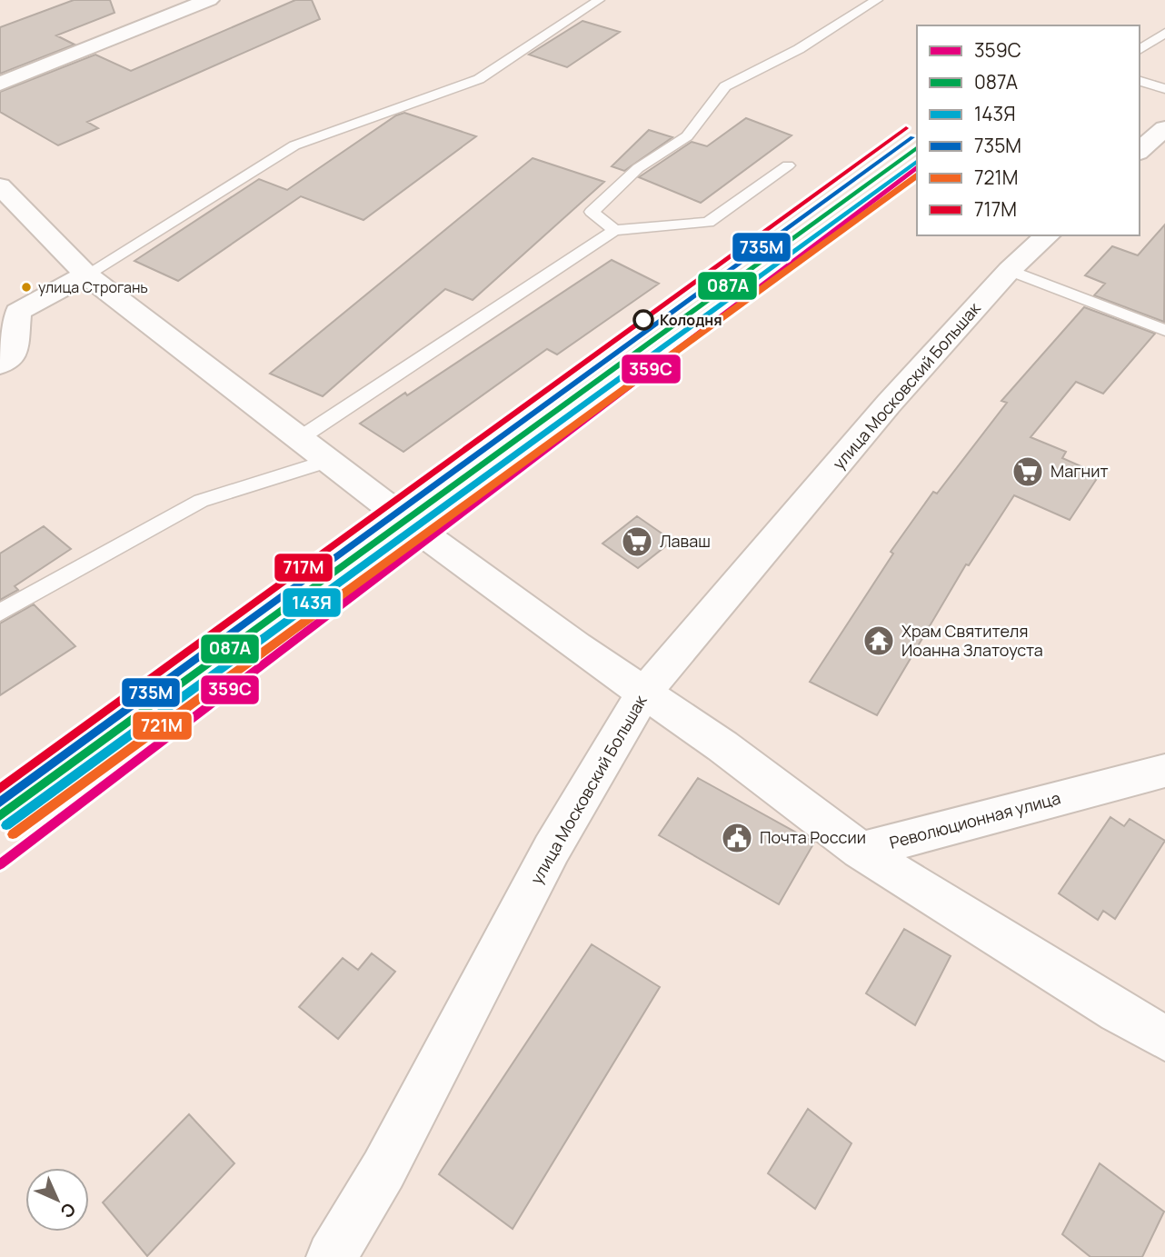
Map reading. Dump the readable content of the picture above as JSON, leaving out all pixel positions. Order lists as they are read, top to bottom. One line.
{"streets":{"street":["улица Московский Большак","Революционная улица"]},"places":{"other":["улица Строгань","Колодня"],"supermarket":["Магнит","Лаваш"],"temple":["Храм Святителя Иоанна Златоуста"],"public building":["Почта России"]},"lines":["transit line 717М","transit line 735М","transit line 087А","transit line 143Я","transit line 359С","transit line 721М"],"legend":["359С","087А","143Я","735М","721М","717М"],"north":"bottom right"}
